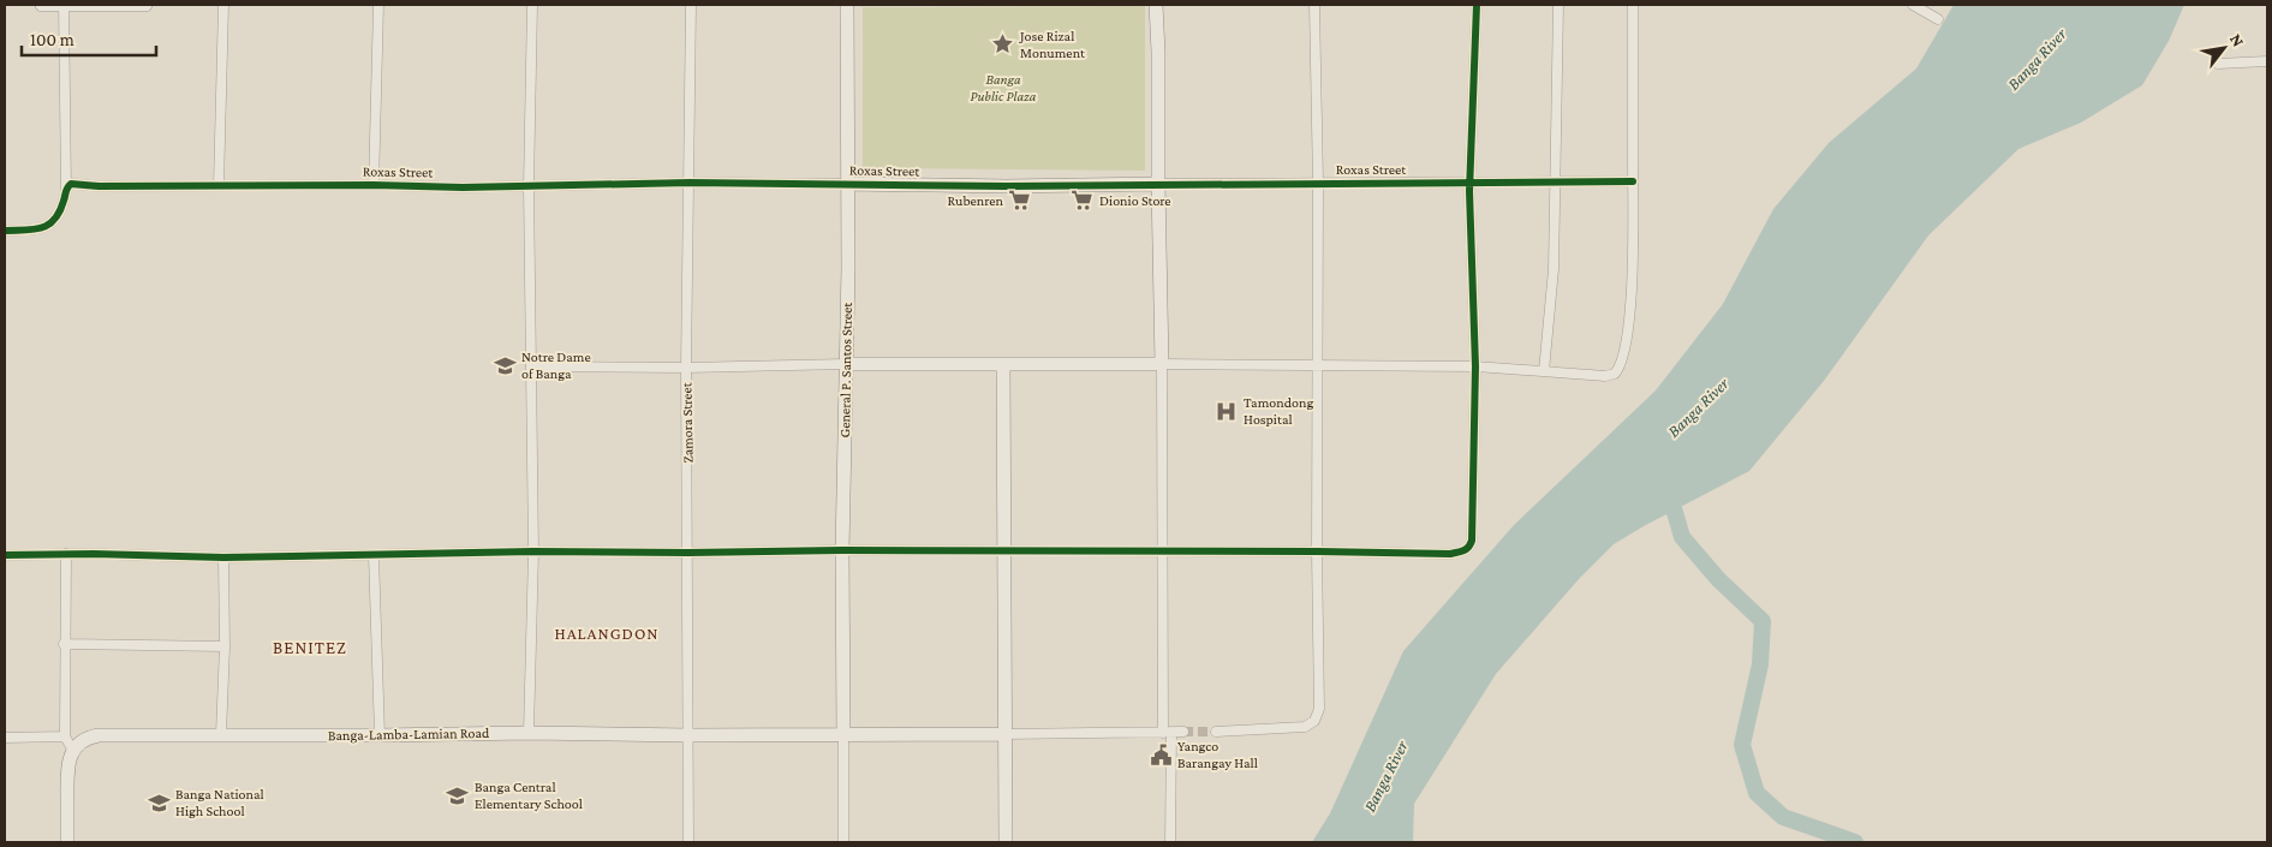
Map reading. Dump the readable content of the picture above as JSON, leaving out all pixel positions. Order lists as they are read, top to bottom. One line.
{"streets":{"main road":["Roxas Street","General P. Santos Street","Banga-Lamba-Lamian Road"],"street":["Zamora Street"]},"crossings":[["Roxas Street","General P. Santos Street"],["Roxas Street","Zamora Street"],["General P. Santos Street","Banga-Lamba-Lamian Road"],["Zamora Street","Banga-Lamba-Lamian Road"]],"districts":["HALANGDON","BENITEZ"],"water":["Banga River"],"parks":["Banga Public Plaza"],"places":{"place":["Jose Rizal Monument"],"supermarket":["Rubenren","Dionio Store"],"school or university":["Notre Dame of Banga","Banga Central Elementary School","Banga National High School"],"hospital":["Tamondong Hospital"],"public building":["Yangco Barangay Hall"]},"scale_bar":"100 m","north":"top right"}
